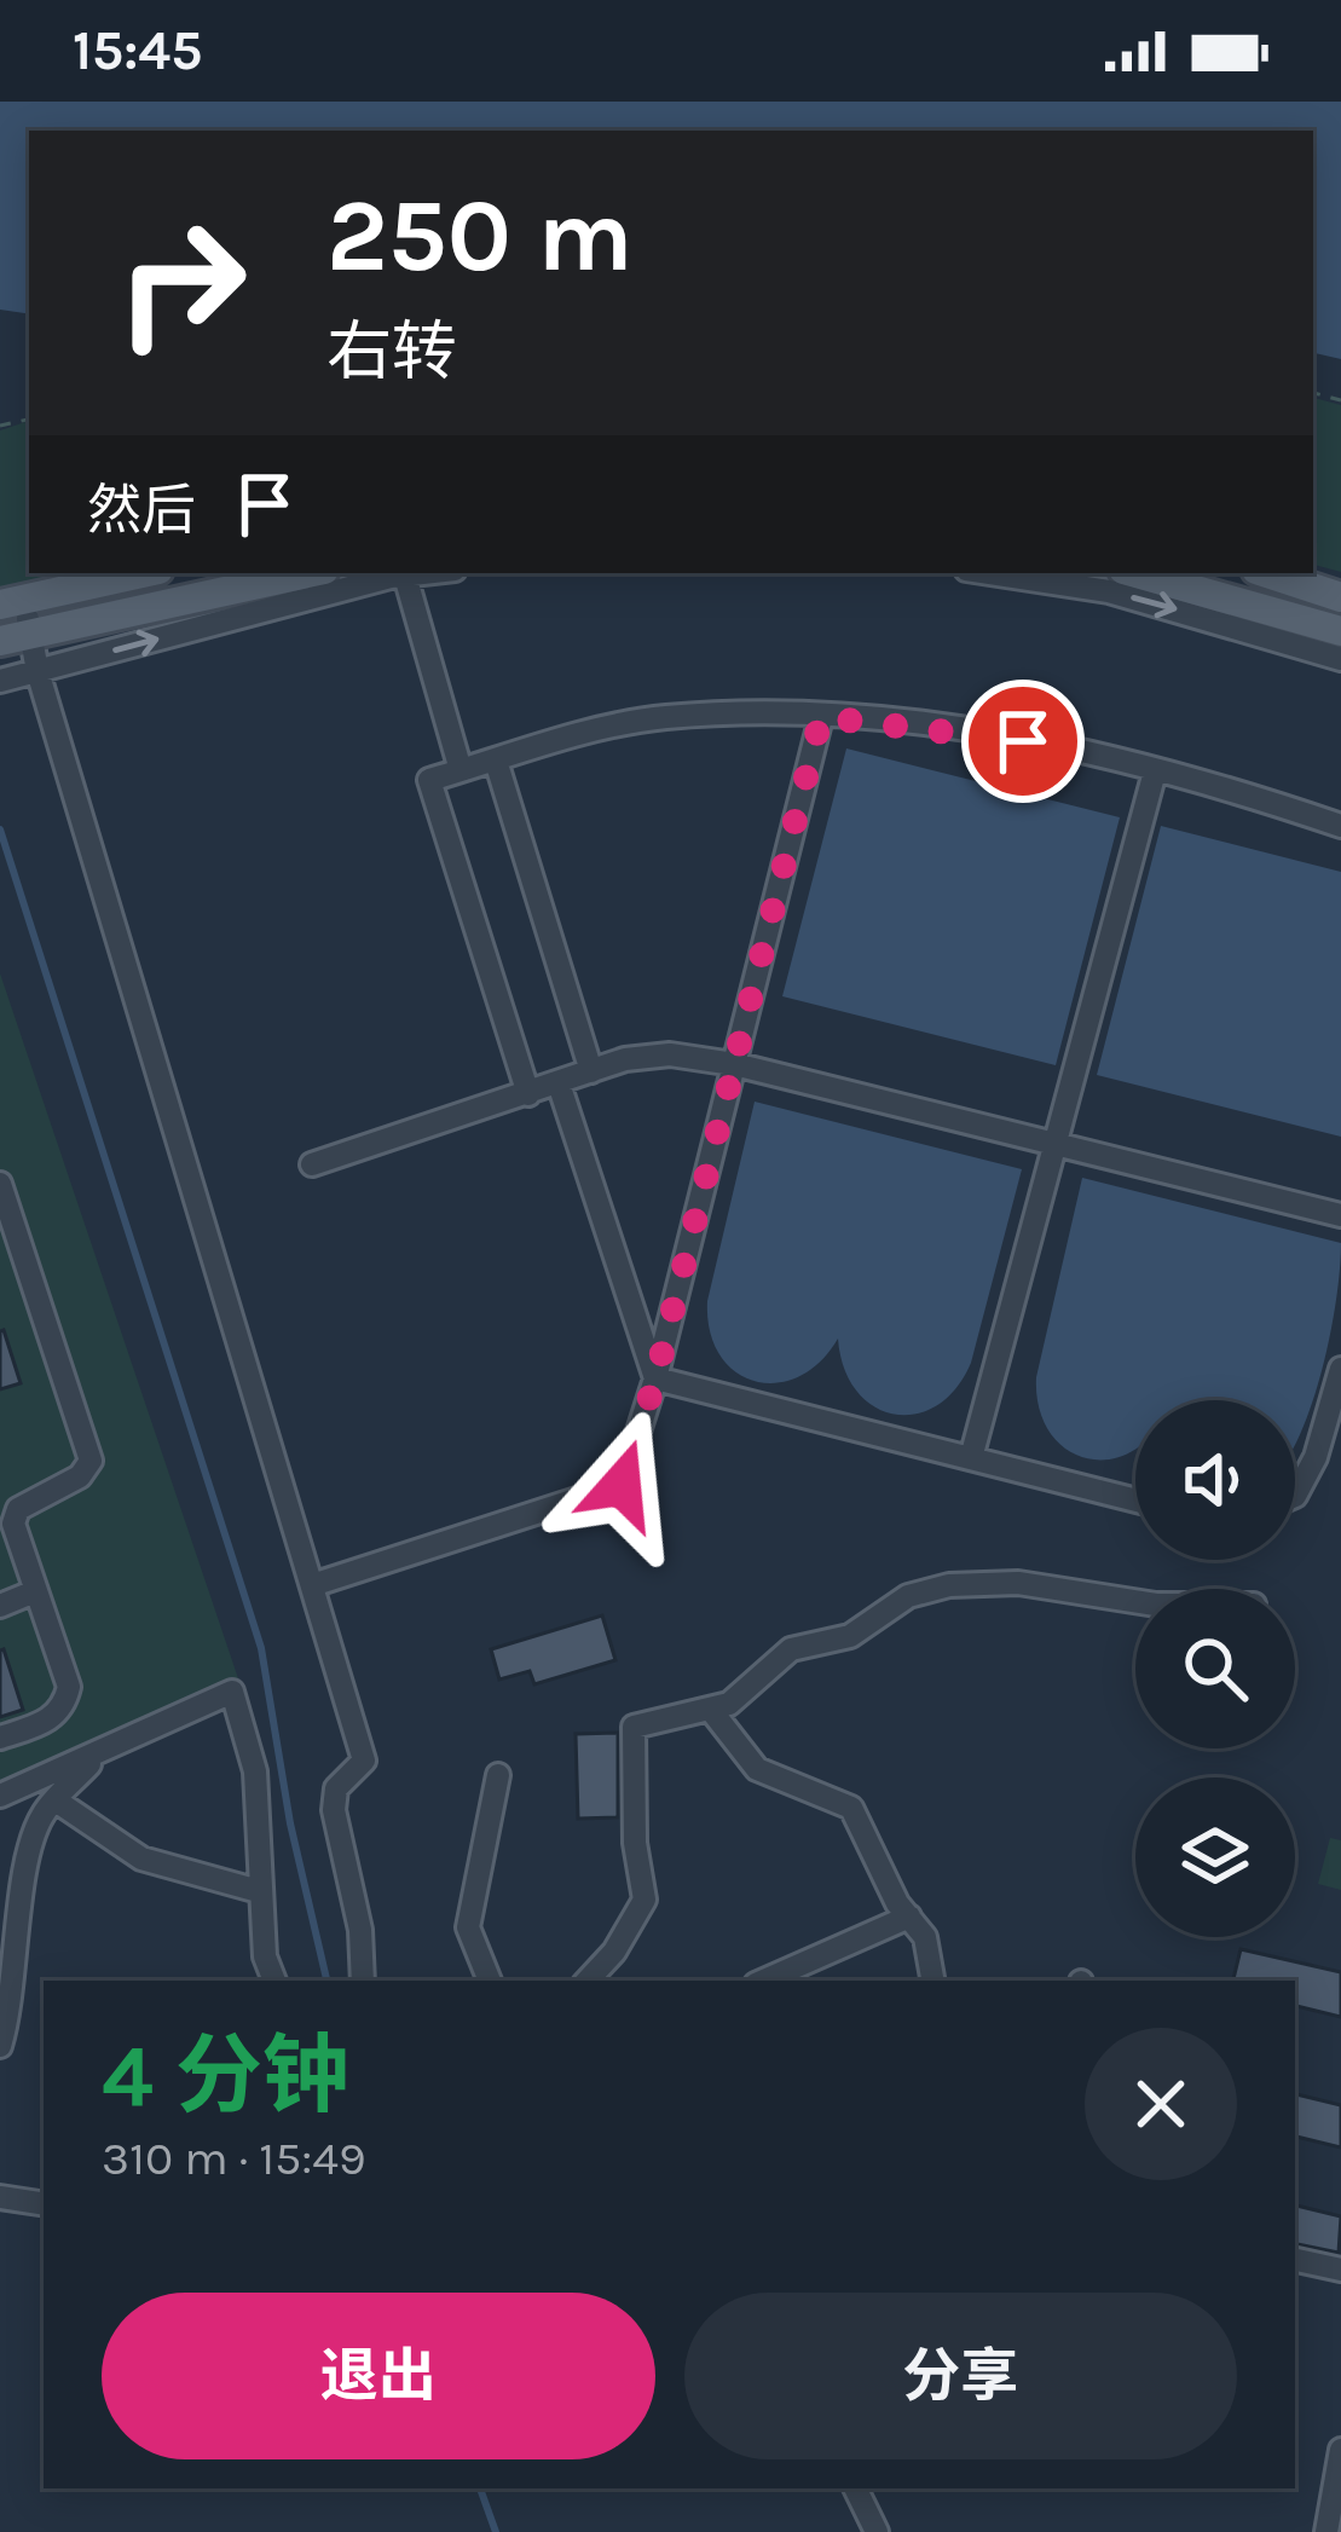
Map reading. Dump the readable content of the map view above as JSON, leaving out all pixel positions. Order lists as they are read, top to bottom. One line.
{"page":{"status":"15:45","turn":["250 m","右转"],"then":"然后","heading":["4 分钟","310 m · 15:49"],"buttons":["退出","分享"]}}
